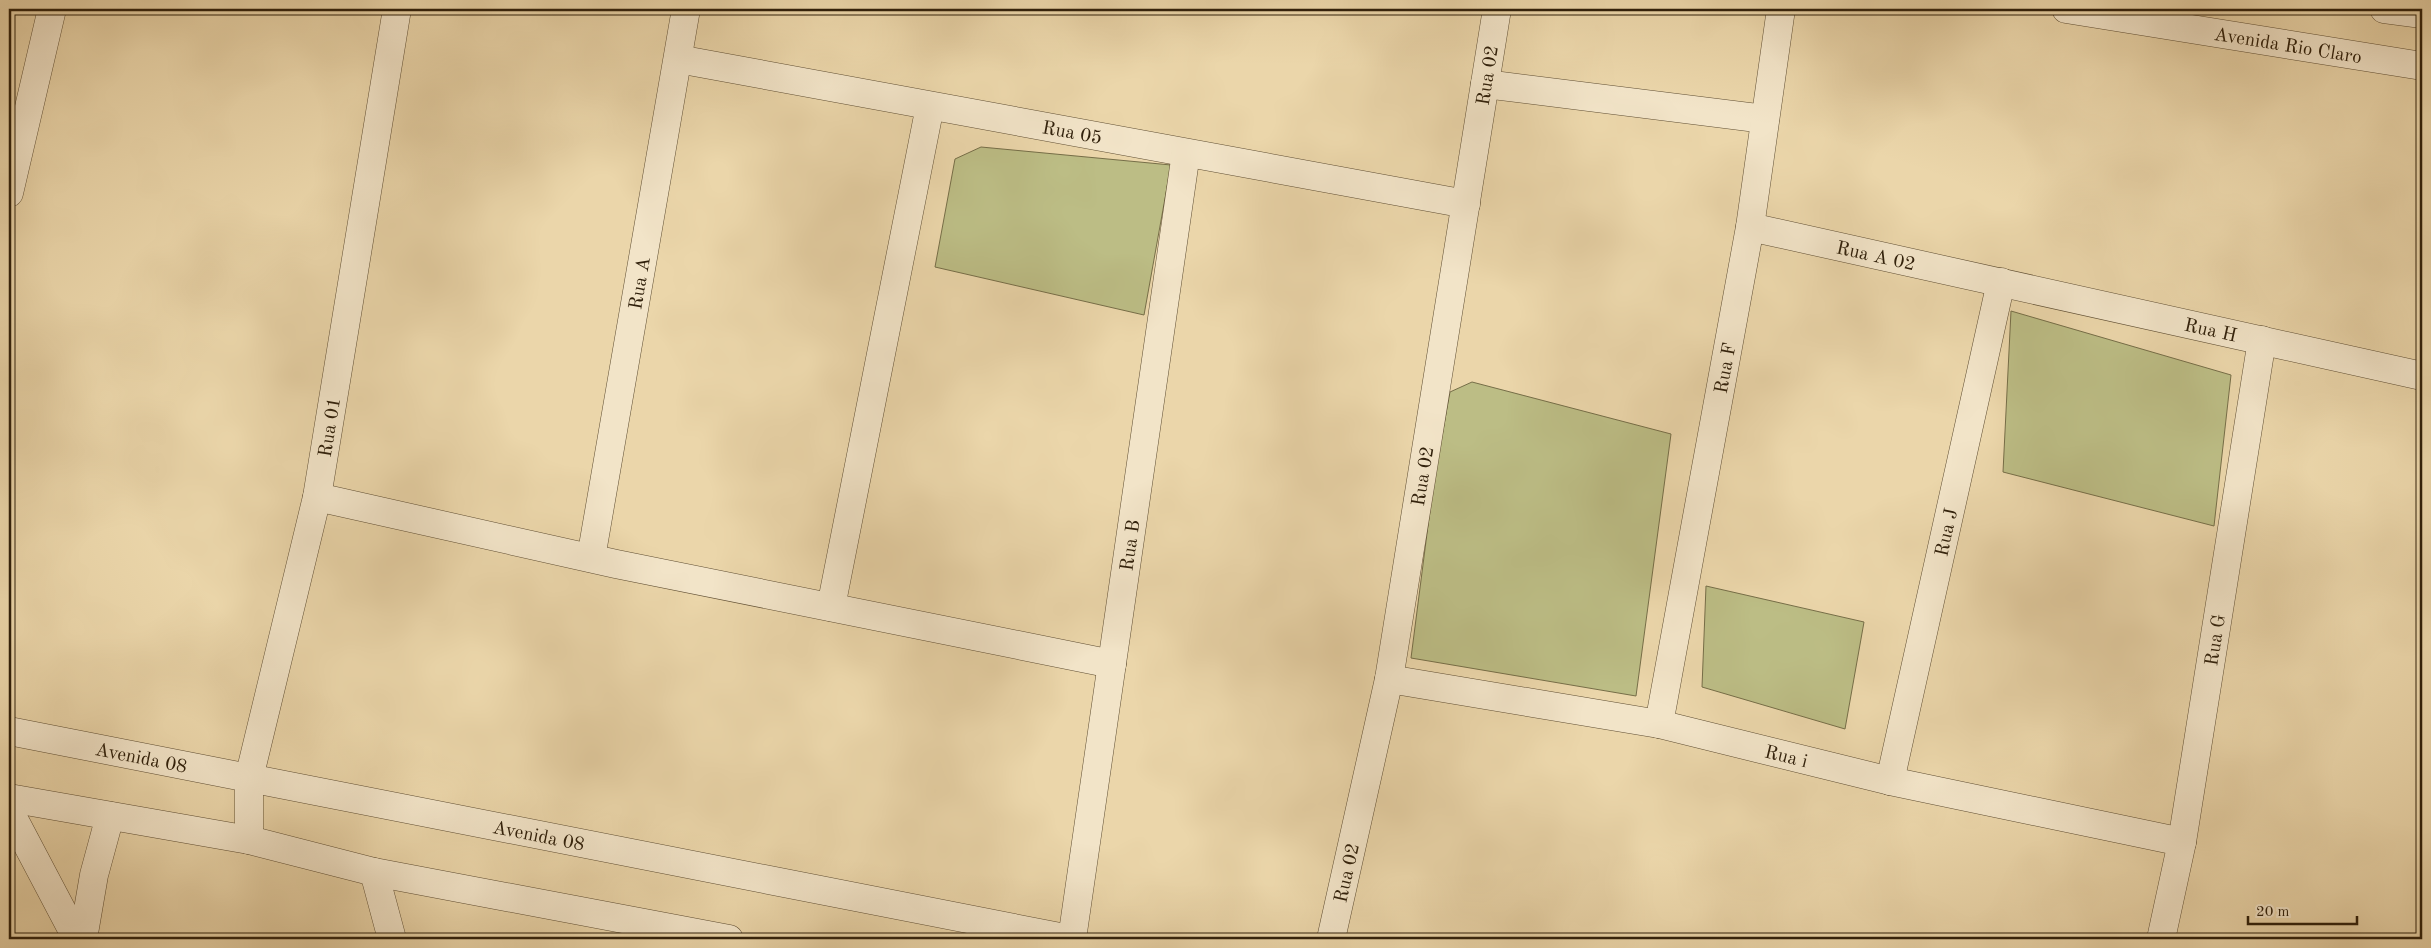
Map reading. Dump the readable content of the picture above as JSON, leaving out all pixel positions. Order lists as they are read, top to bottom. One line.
{"streets":{"street":["Avenida Rio Claro","Rua 02","Rua 05","Rua A 02","Rua A","Rua H","Rua F","Rua 01","Rua J","Rua B","Rua G","Rua i","Avenida 08"]},"crossings":[["Rua 02","Rua 05"],["Rua 02","Rua i"],["Rua 05","Rua A"],["Rua 05","Rua B"],["Rua A 02","Rua H"],["Rua A 02","Rua F"],["Rua A 02","Rua J"],["Rua H","Rua J"],["Rua H","Rua G"],["Rua F","Rua i"],["Rua 01","Avenida 08"],["Rua J","Rua i"],["Rua B","Avenida 08"],["Rua G","Rua i"]],"scale_bar":"20 m"}
